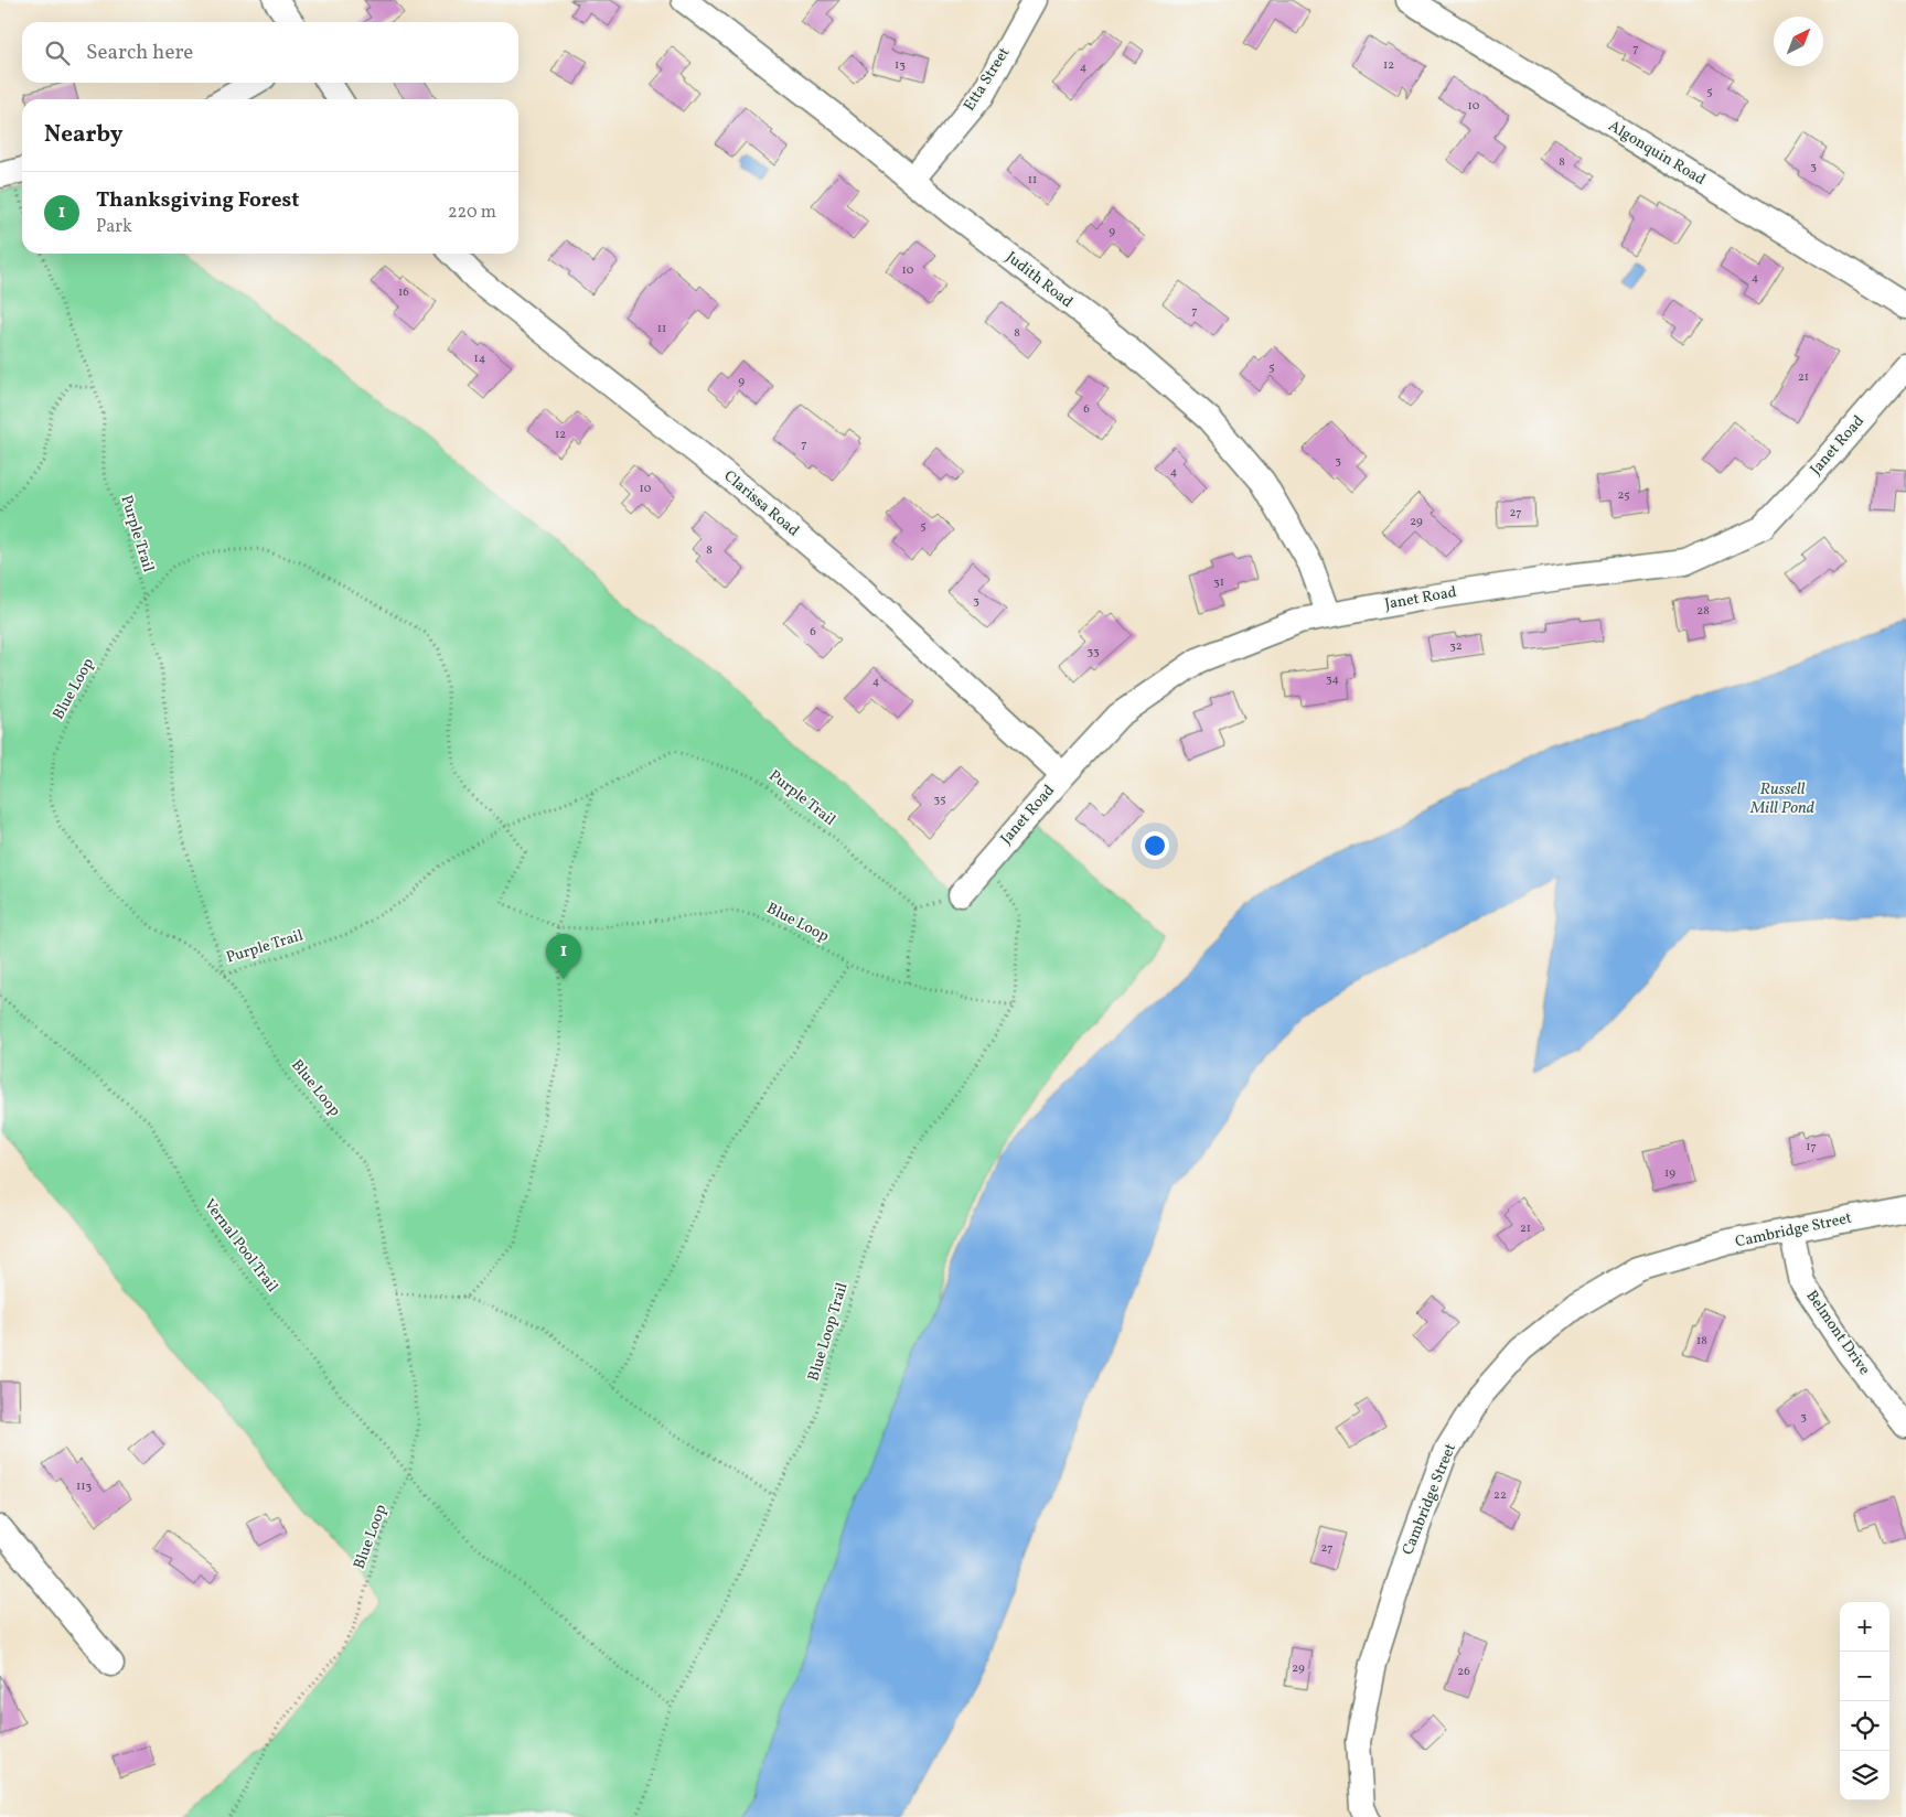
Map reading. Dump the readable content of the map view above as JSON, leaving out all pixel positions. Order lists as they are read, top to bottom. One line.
{"streets":{"street":["Etta Street","Algonquin Road","Judith Road","Janet Road","Clarissa Road","Cambridge Street","Belmont Drive"],"path":["Purple Trail","Blue Loop","Vernal Pool Trail","Blue Loop Trail"]},"crossings":[["Etta Street","Judith Road"],["Judith Road","Janet Road"],["Janet Road","Clarissa Road"],["Purple Trail","Blue Loop"],["Blue Loop","Vernal Pool Trail"],["Blue Loop","Blue Loop Trail"],["Cambridge Street","Belmont Drive"],["Vernal Pool Trail","Blue Loop Trail"]],"water":["Russell Mill Pond"],"house_numbers":["7","13","12","4","5","10","8","3","11","9","10","4","16","7","11","8","14","5","21","9","6","12","7","3","4","10","25","27","29","5","8","31","3","28","6","32","33","34","4","35","17","19","21","18","3","113","22","27","29","26"],"north":"top right","page":{"search":"Search here","heading":"Nearby","list":[{"mark":"1","name":"Thanksgiving Forest","note":"Park","value":"220 m"}],"pins":"1","map_buttons":["+","−"]}}
